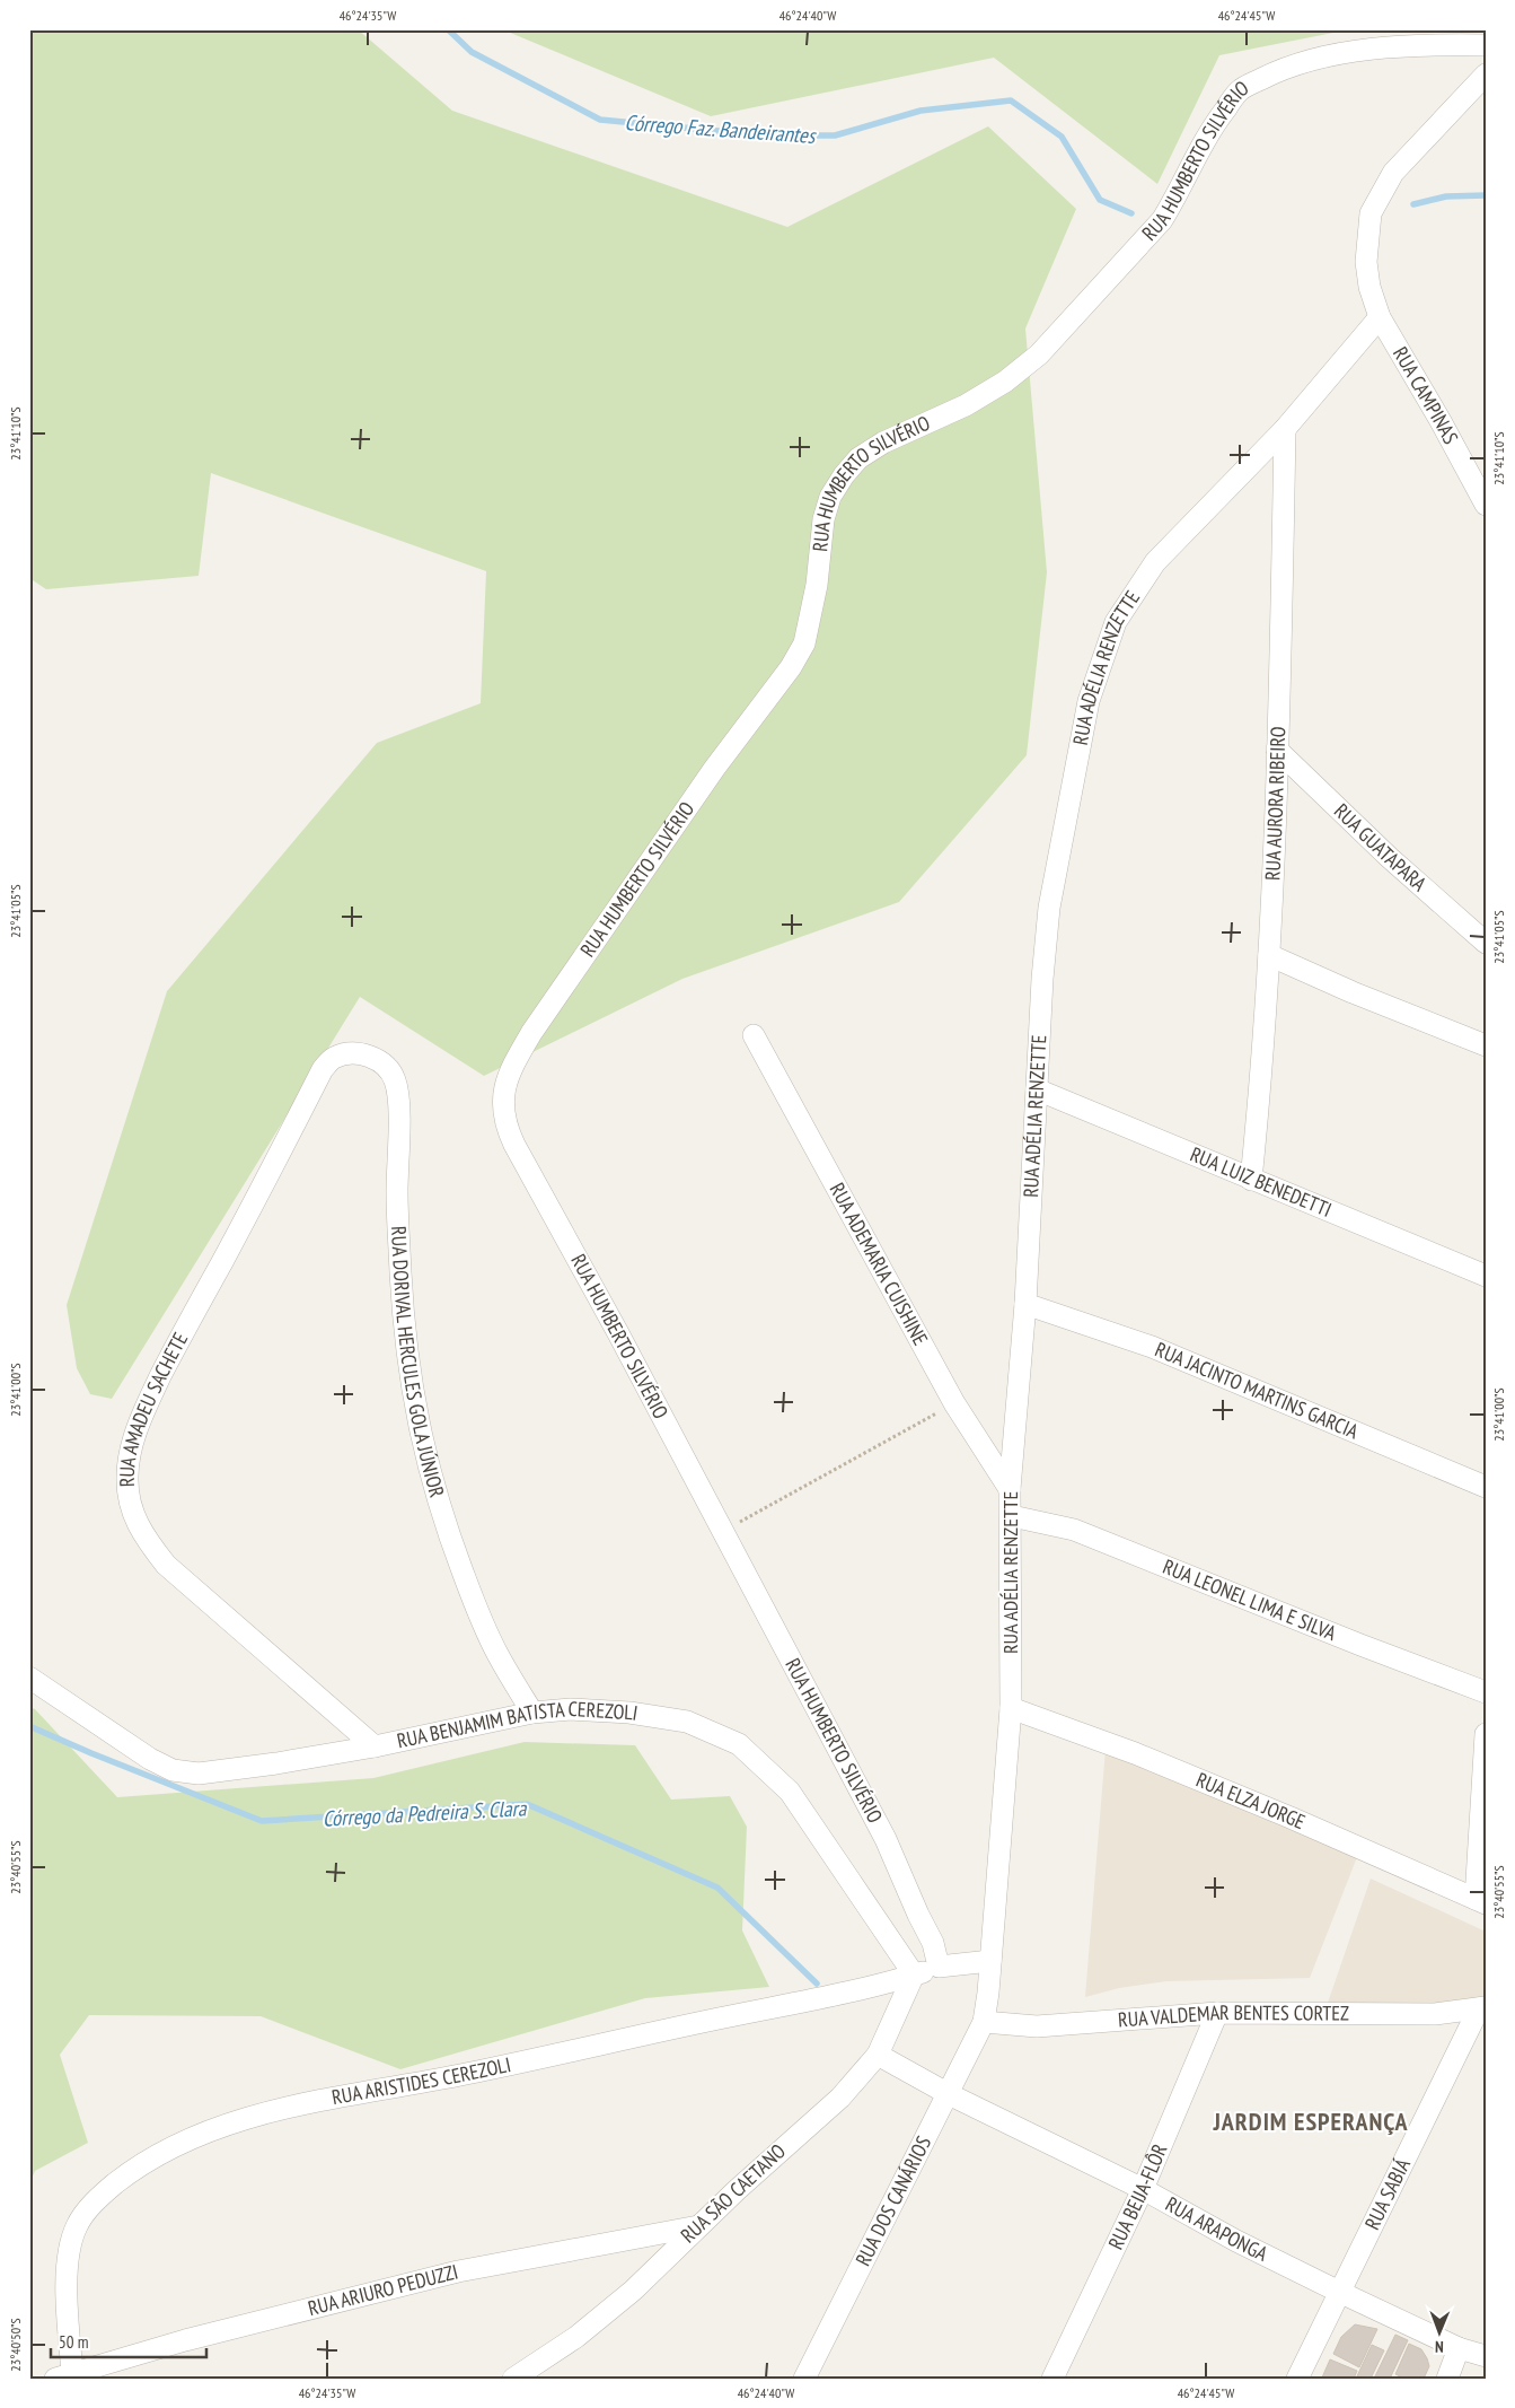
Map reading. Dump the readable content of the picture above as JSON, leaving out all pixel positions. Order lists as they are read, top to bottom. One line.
{"streets":{"street":["RUA HUMBERTO SILVÉRIO","RUA CAMPINAS","RUA ADÉLIA RENZETTE","RUA AURORA RIBEIRO","RUA GUATAPARA","RUA LUIZ BENEDETTI","RUA ADEMARIA CUISHINE","RUA DORIVAL HERCULES GOLA JÚNIOR","RUA JACINTO MARTINS GARCIA","RUA AMADEU SACHETE","RUA LEONEL LIMA E SILVA","RUA BENJAMIM BATISTA CEREZOLI","RUA ELZA JORGE","RUA VALDEMAR BENTES CORTEZ","RUA ARISTIDES CEREZOLI","RUA SÃO CAETANO","RUA SABIÁ","RUA BEIJA-FLÔR","RUA DOS CANÁRIOS","RUA ARAPONGA","RUA ARIURO PEDUZZI"]},"crossings":[["RUA HUMBERTO SILVÉRIO","RUA ARISTIDES CEREZOLI"],["RUA CAMPINAS","RUA ADÉLIA RENZETTE"],["RUA ADÉLIA RENZETTE","RUA AURORA RIBEIRO"],["RUA ADÉLIA RENZETTE","RUA LUIZ BENEDETTI"],["RUA ADÉLIA RENZETTE","RUA ADEMARIA CUISHINE"],["RUA ADÉLIA RENZETTE","RUA JACINTO MARTINS GARCIA"],["RUA ADÉLIA RENZETTE","RUA LEONEL LIMA E SILVA"],["RUA ADÉLIA RENZETTE","RUA ELZA JORGE"],["RUA ADÉLIA RENZETTE","RUA VALDEMAR BENTES CORTEZ"],["RUA ADÉLIA RENZETTE","RUA DOS CANÁRIOS"],["RUA AURORA RIBEIRO","RUA GUATAPARA"],["RUA AURORA RIBEIRO","RUA LUIZ BENEDETTI"],["RUA DORIVAL HERCULES GOLA JÚNIOR","RUA AMADEU SACHETE"],["RUA DORIVAL HERCULES GOLA JÚNIOR","RUA BENJAMIM BATISTA CEREZOLI"],["RUA AMADEU SACHETE","RUA BENJAMIM BATISTA CEREZOLI"],["RUA BENJAMIM BATISTA CEREZOLI","RUA ARISTIDES CEREZOLI"],["RUA BENJAMIM BATISTA CEREZOLI","RUA SÃO CAETANO"],["RUA VALDEMAR BENTES CORTEZ","RUA SABIÁ"],["RUA VALDEMAR BENTES CORTEZ","RUA BEIJA-FLÔR"],["RUA VALDEMAR BENTES CORTEZ","RUA DOS CANÁRIOS"],["RUA ARISTIDES CEREZOLI","RUA SÃO CAETANO"],["RUA ARISTIDES CEREZOLI","RUA ARIURO PEDUZZI"],["RUA SÃO CAETANO","RUA ARAPONGA"],["RUA SÃO CAETANO","RUA ARIURO PEDUZZI"],["RUA SABIÁ","RUA ARAPONGA"],["RUA BEIJA-FLÔR","RUA ARAPONGA"],["RUA DOS CANÁRIOS","RUA ARAPONGA"]],"districts":["JARDIM ESPERANÇA"],"water":["Córrego Faz. Bandeirantes","Córrego da Pedreira S. Clara"],"scale_bar":"50 m","north":"bottom","coordinates":["46°24'35\"W","46°24'40\"W","46°24'45\"W","23°41'10\"S","23°41'05\"S","23°41'00\"S","23°40'55\"S","23°40'50\"S"]}
